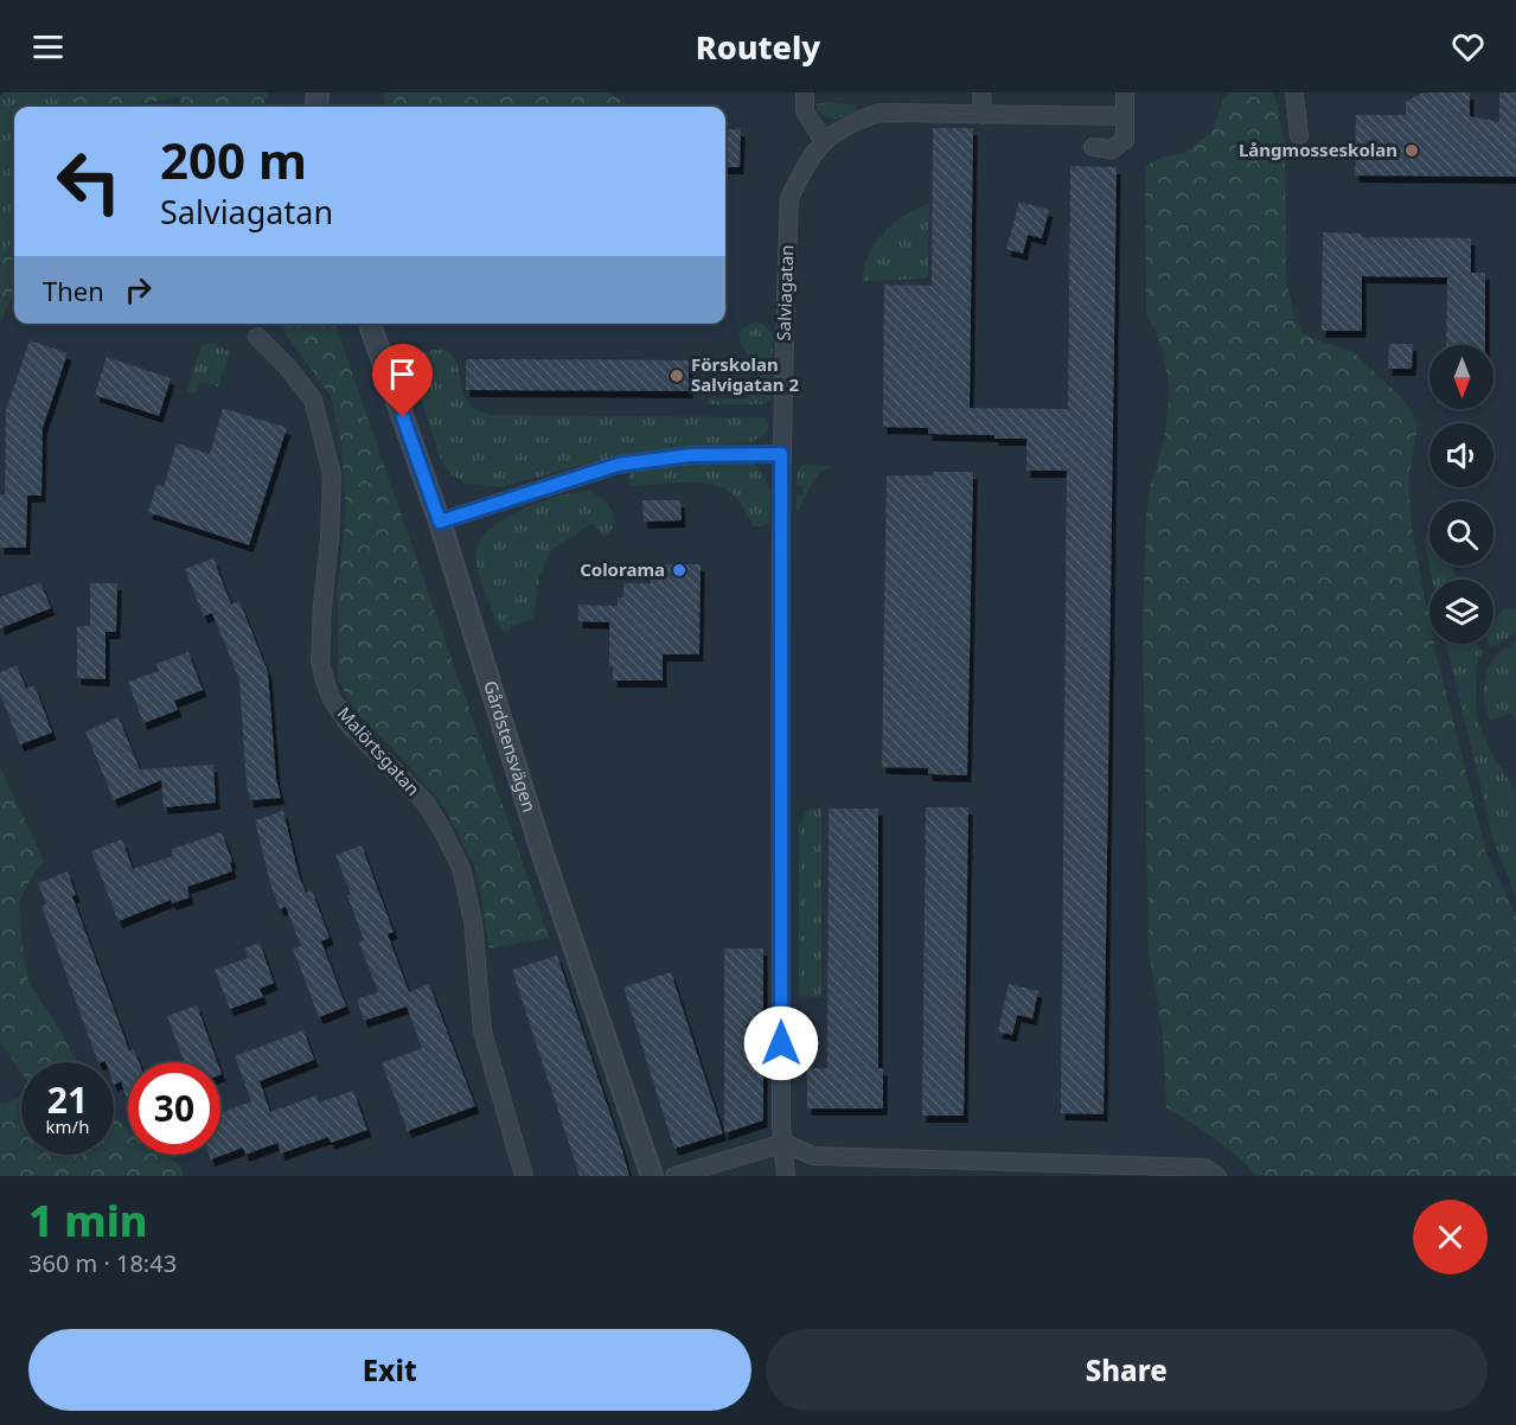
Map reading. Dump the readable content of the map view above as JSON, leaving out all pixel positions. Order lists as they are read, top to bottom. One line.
{"streets":{"street":["Salviagatan","Gårdstensvägen","Malörtsgatan"]},"places":["Långmosseskolan","Förskolan Salvigatan 2","Colorama"],"north":"bottom","page":{"header":"Routely","turn":["200 m","Salviagatan"],"then":"Then","speed":"21 km/h","limit":"30","heading":["1 min","360 m · 18:43"],"buttons":["Exit","Share"]}}
